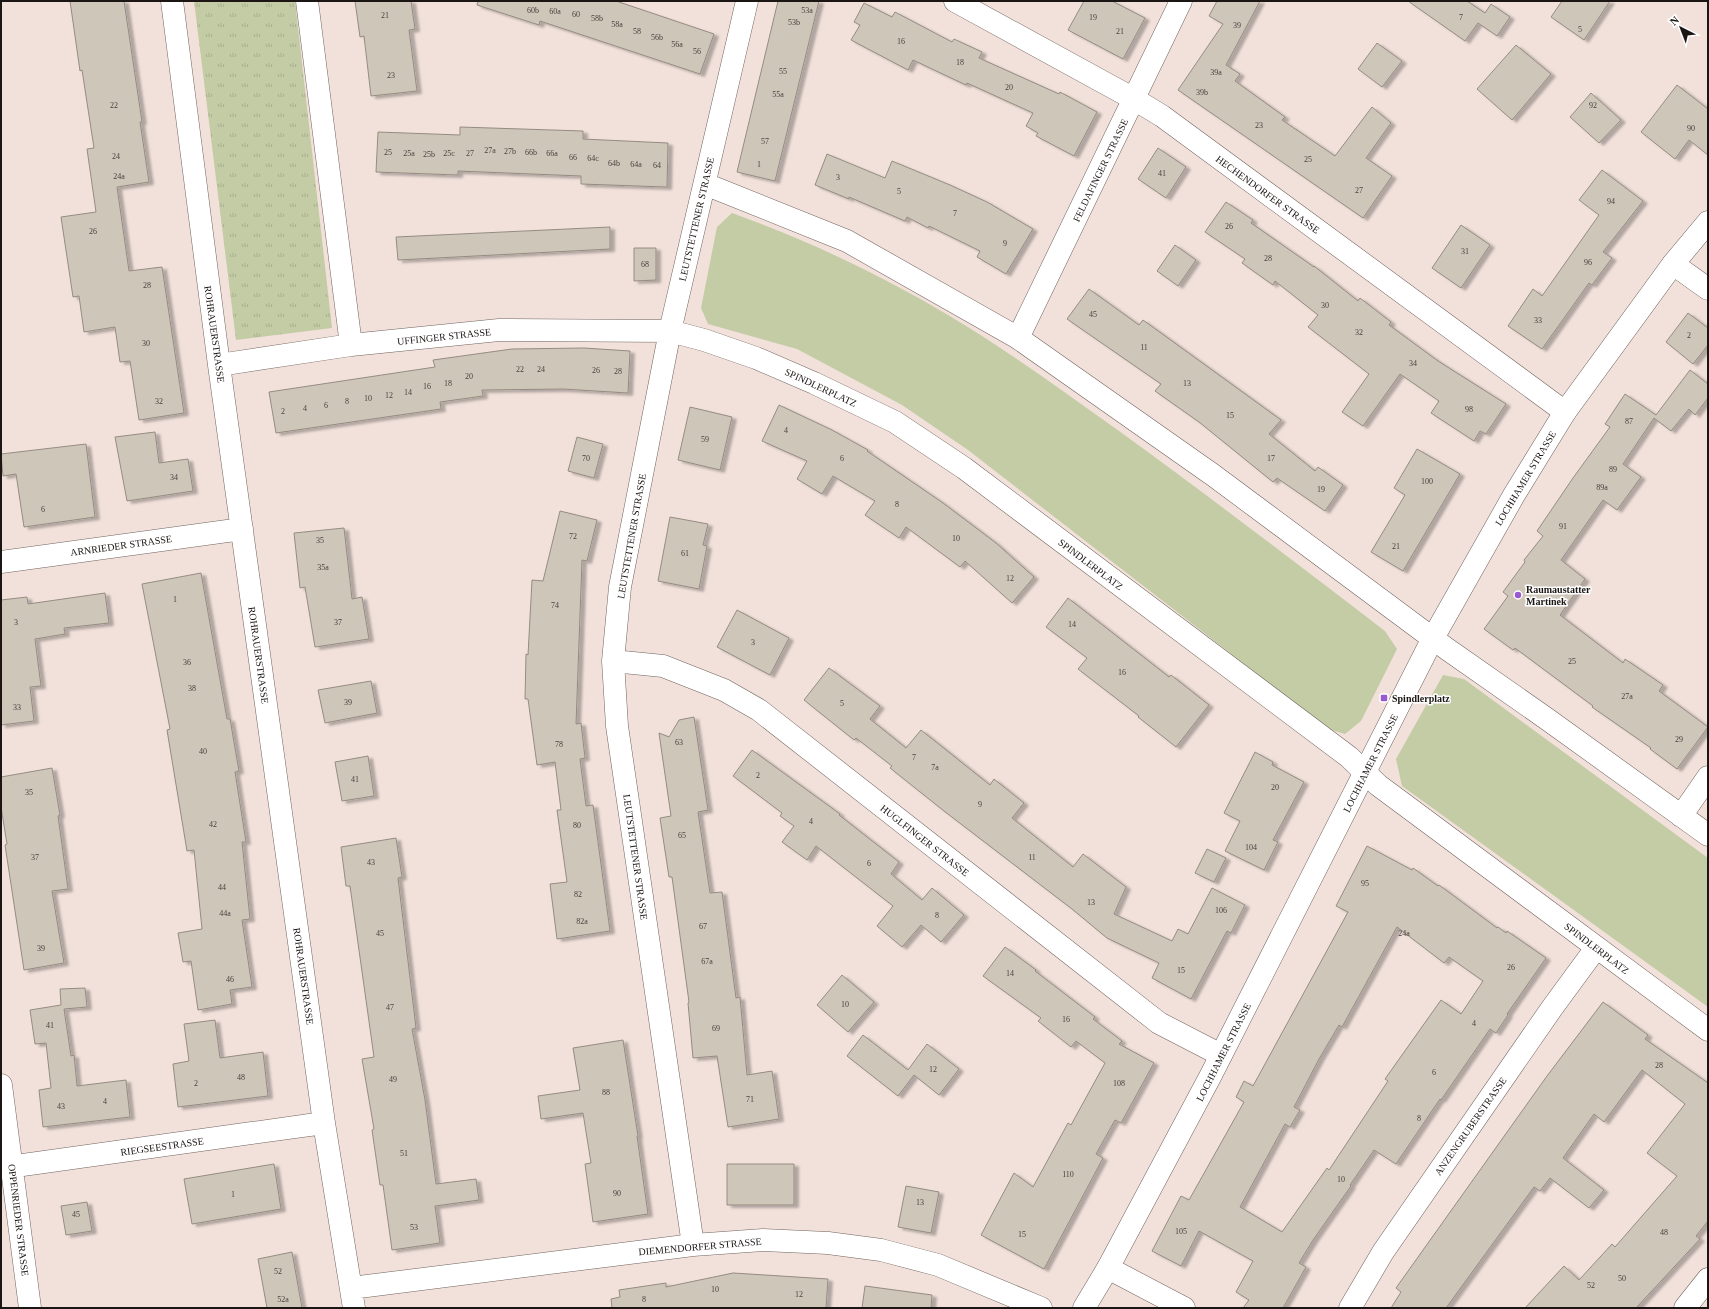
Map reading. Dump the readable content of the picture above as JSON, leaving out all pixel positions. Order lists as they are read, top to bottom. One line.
{"streets":{"street":["FELDAFINGER STRASSE","HECHENDORFER STRASSE","LEUTSTETTENER STRASSE","ROHRAUERSTRASSE","UFFINGER STRASSE","SPINDLERPLATZ","LOCHHAMER STRASSE","ARNRIEDER STRASSE","HUGLFINGER STRASSE","ANZENGRUBERSTRASSE","RIEGSEESTRASSE","OPPENRIEDER STRASSE","DIEMENDORFER STRASSE"]},"crossings":[["FELDAFINGER STRASSE","HECHENDORFER STRASSE"],["HECHENDORFER STRASSE","LOCHHAMER STRASSE"],["LEUTSTETTENER STRASSE","UFFINGER STRASSE"],["LEUTSTETTENER STRASSE","SPINDLERPLATZ"],["LEUTSTETTENER STRASSE","HUGLFINGER STRASSE"],["LEUTSTETTENER STRASSE","DIEMENDORFER STRASSE"],["ROHRAUERSTRASSE","UFFINGER STRASSE"],["ROHRAUERSTRASSE","ARNRIEDER STRASSE"],["ROHRAUERSTRASSE","RIEGSEESTRASSE"],["ROHRAUERSTRASSE","DIEMENDORFER STRASSE"],["UFFINGER STRASSE","SPINDLERPLATZ"],["SPINDLERPLATZ","LOCHHAMER STRASSE"],["SPINDLERPLATZ","ANZENGRUBERSTRASSE"],["LOCHHAMER STRASSE","HUGLFINGER STRASSE"],["RIEGSEESTRASSE","OPPENRIEDER STRASSE"]],"places":{"other":["Raumaustatter Martinek"],"transit":["Spindlerplatz"]},"house_numbers":["60b","53a","60a","60","21","19","7","58b","53b","58a","39","5","58","21","56b","16","56a","56","18","55","39a","23","20","39b","55a","22","92","23","90","57","27a","27b","25","66b","25a","25c","27","66a","25b","24","66","64c","25","64b","64a","1","64","41","24a","3","27","5","94","7","26","26","9","31","28","96","68","28","30","45","33","32","2","30","11","34","22","24","26","28","20","18","13","16","14","12","10","32","8","6","4","98","2","15","87","4","59","70","6","17","89","34","100","89a","19","8","6","91","72","10","35","21","61","35a","12","1","74","3","37","14","3","25","36","16","38","27a","39","5","33","29","63","78","40","7","7a","2","41","20","35","9","4","42","80","65","104","37","11","43","6","95","44","82","13","106","44a","8","82a","67","45","24a","39","67a","26","15","14","46","10","47","16","4","41","69","28","12","6","48","49","2","108","88","71","4","43","8","51","110","10","90","1","13","45","53","105","48","15","52","50","52","10","12","52a","8"],"north":"top left"}
